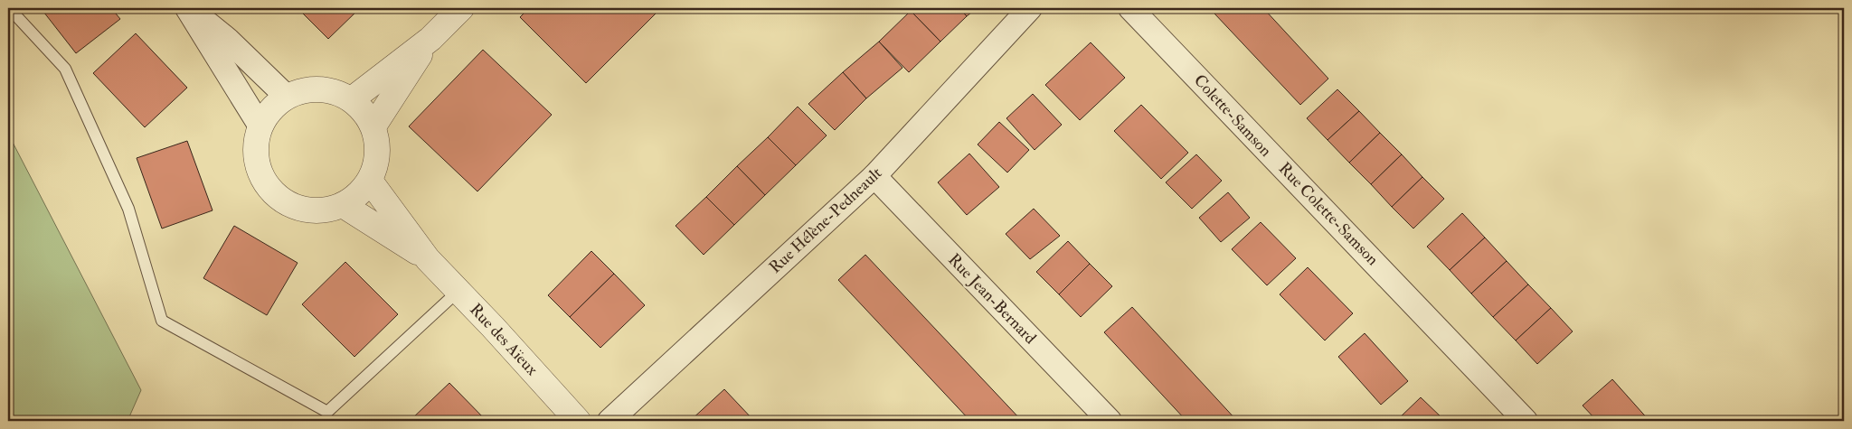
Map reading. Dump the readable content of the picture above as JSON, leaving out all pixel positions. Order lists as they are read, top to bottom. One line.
{"streets":{"street":["Colette-Samson","Rue Colette-Samson","Rue Hélène-Pedneault","Rue Jean-Bernard","Rue des Aïeux"]},"crossings":[["Colette-Samson","Rue Colette-Samson"],["Rue Hélène-Pedneault","Rue Jean-Bernard"]]}
